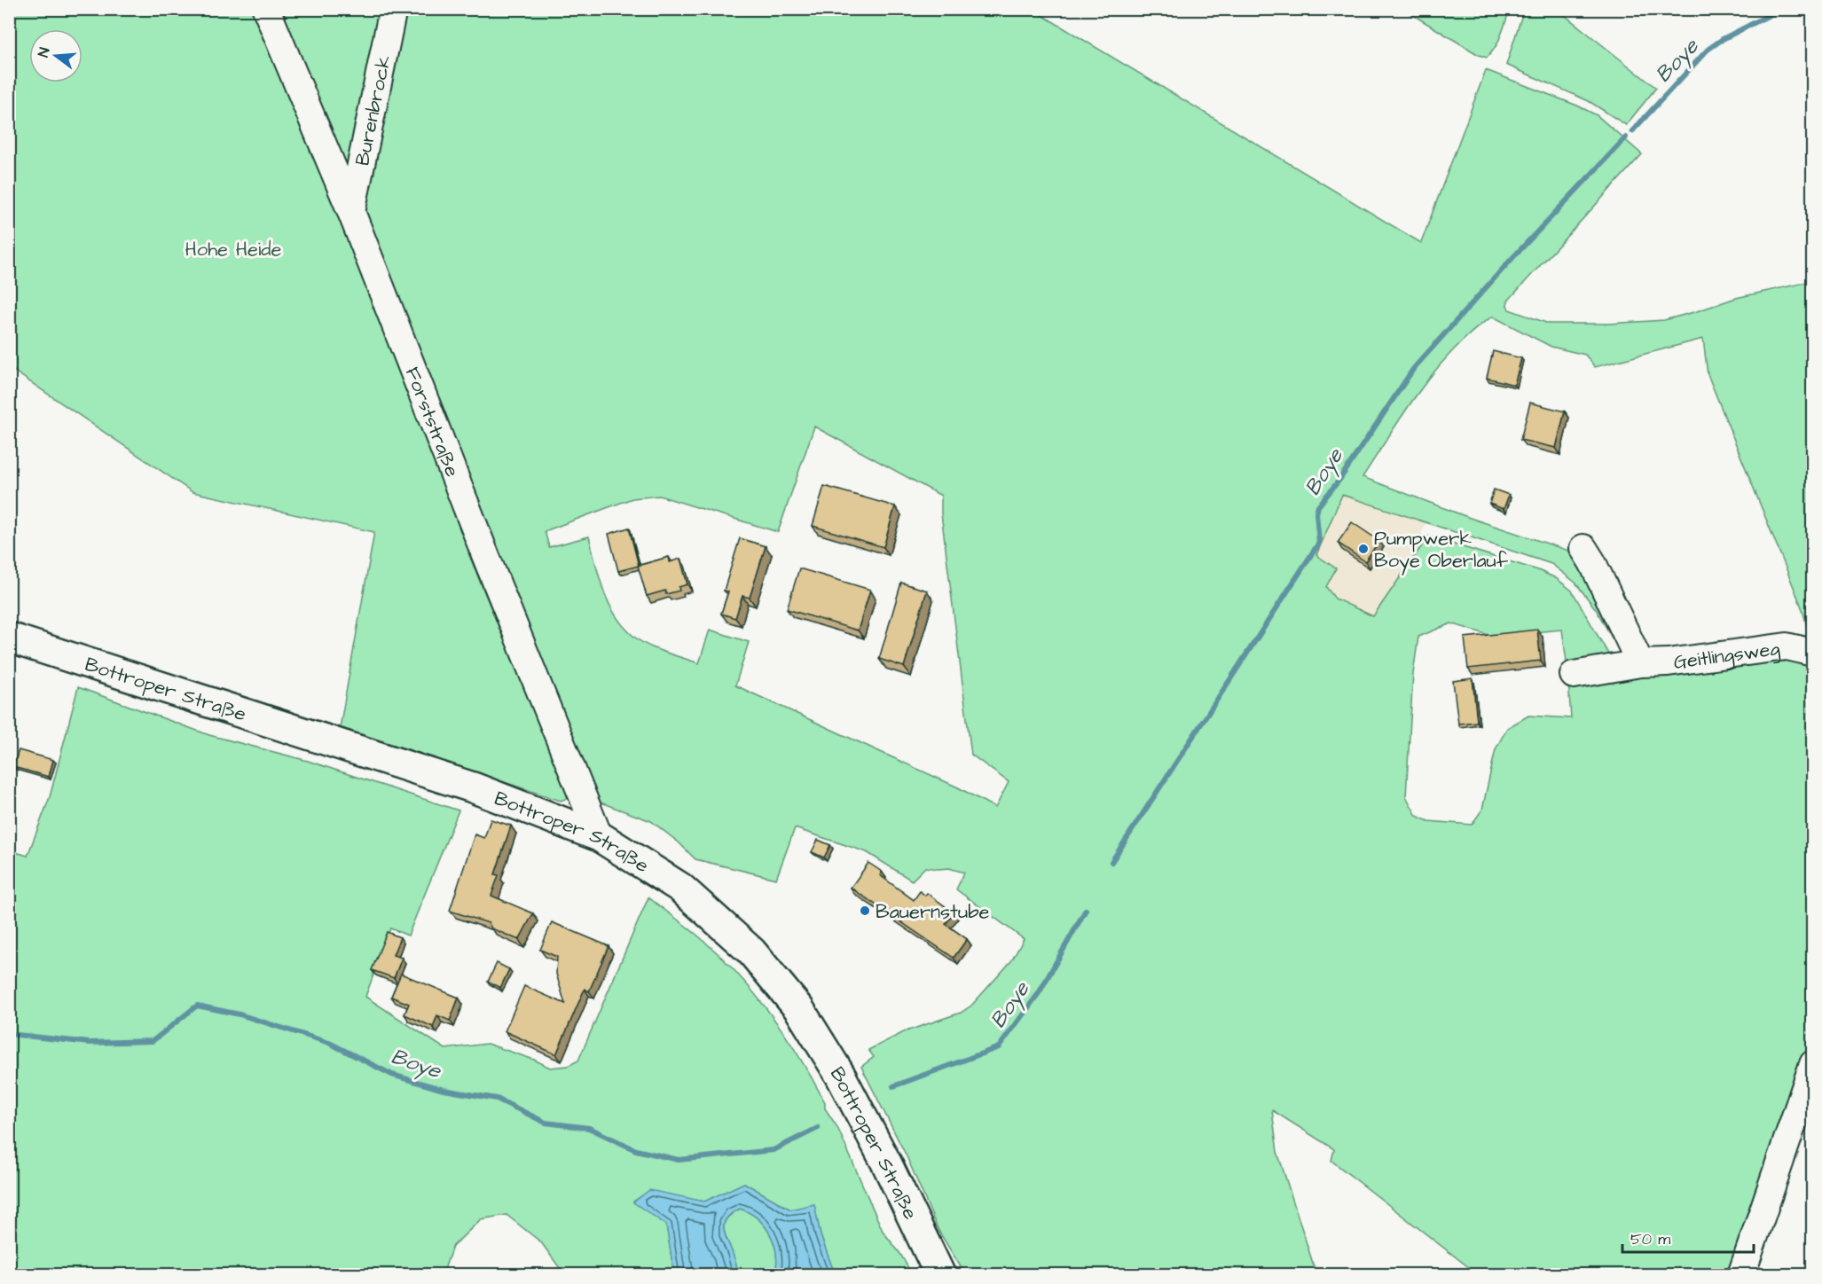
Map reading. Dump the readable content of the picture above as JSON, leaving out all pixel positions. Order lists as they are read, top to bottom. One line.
{"streets":{"main road":["Bottroper Straße"],"street":["Burenbrock","Forststraße","Geitlingsweg"]},"crossings":[["Burenbrock","Forststraße"],["Forststraße","Bottroper Straße"]],"water":["Boye"],"parks":["Hohe Heide"],"places":["Pumpwerk Boye Oberlauf","Bauernstube"],"scale_bar":"50 m","north":"left"}
